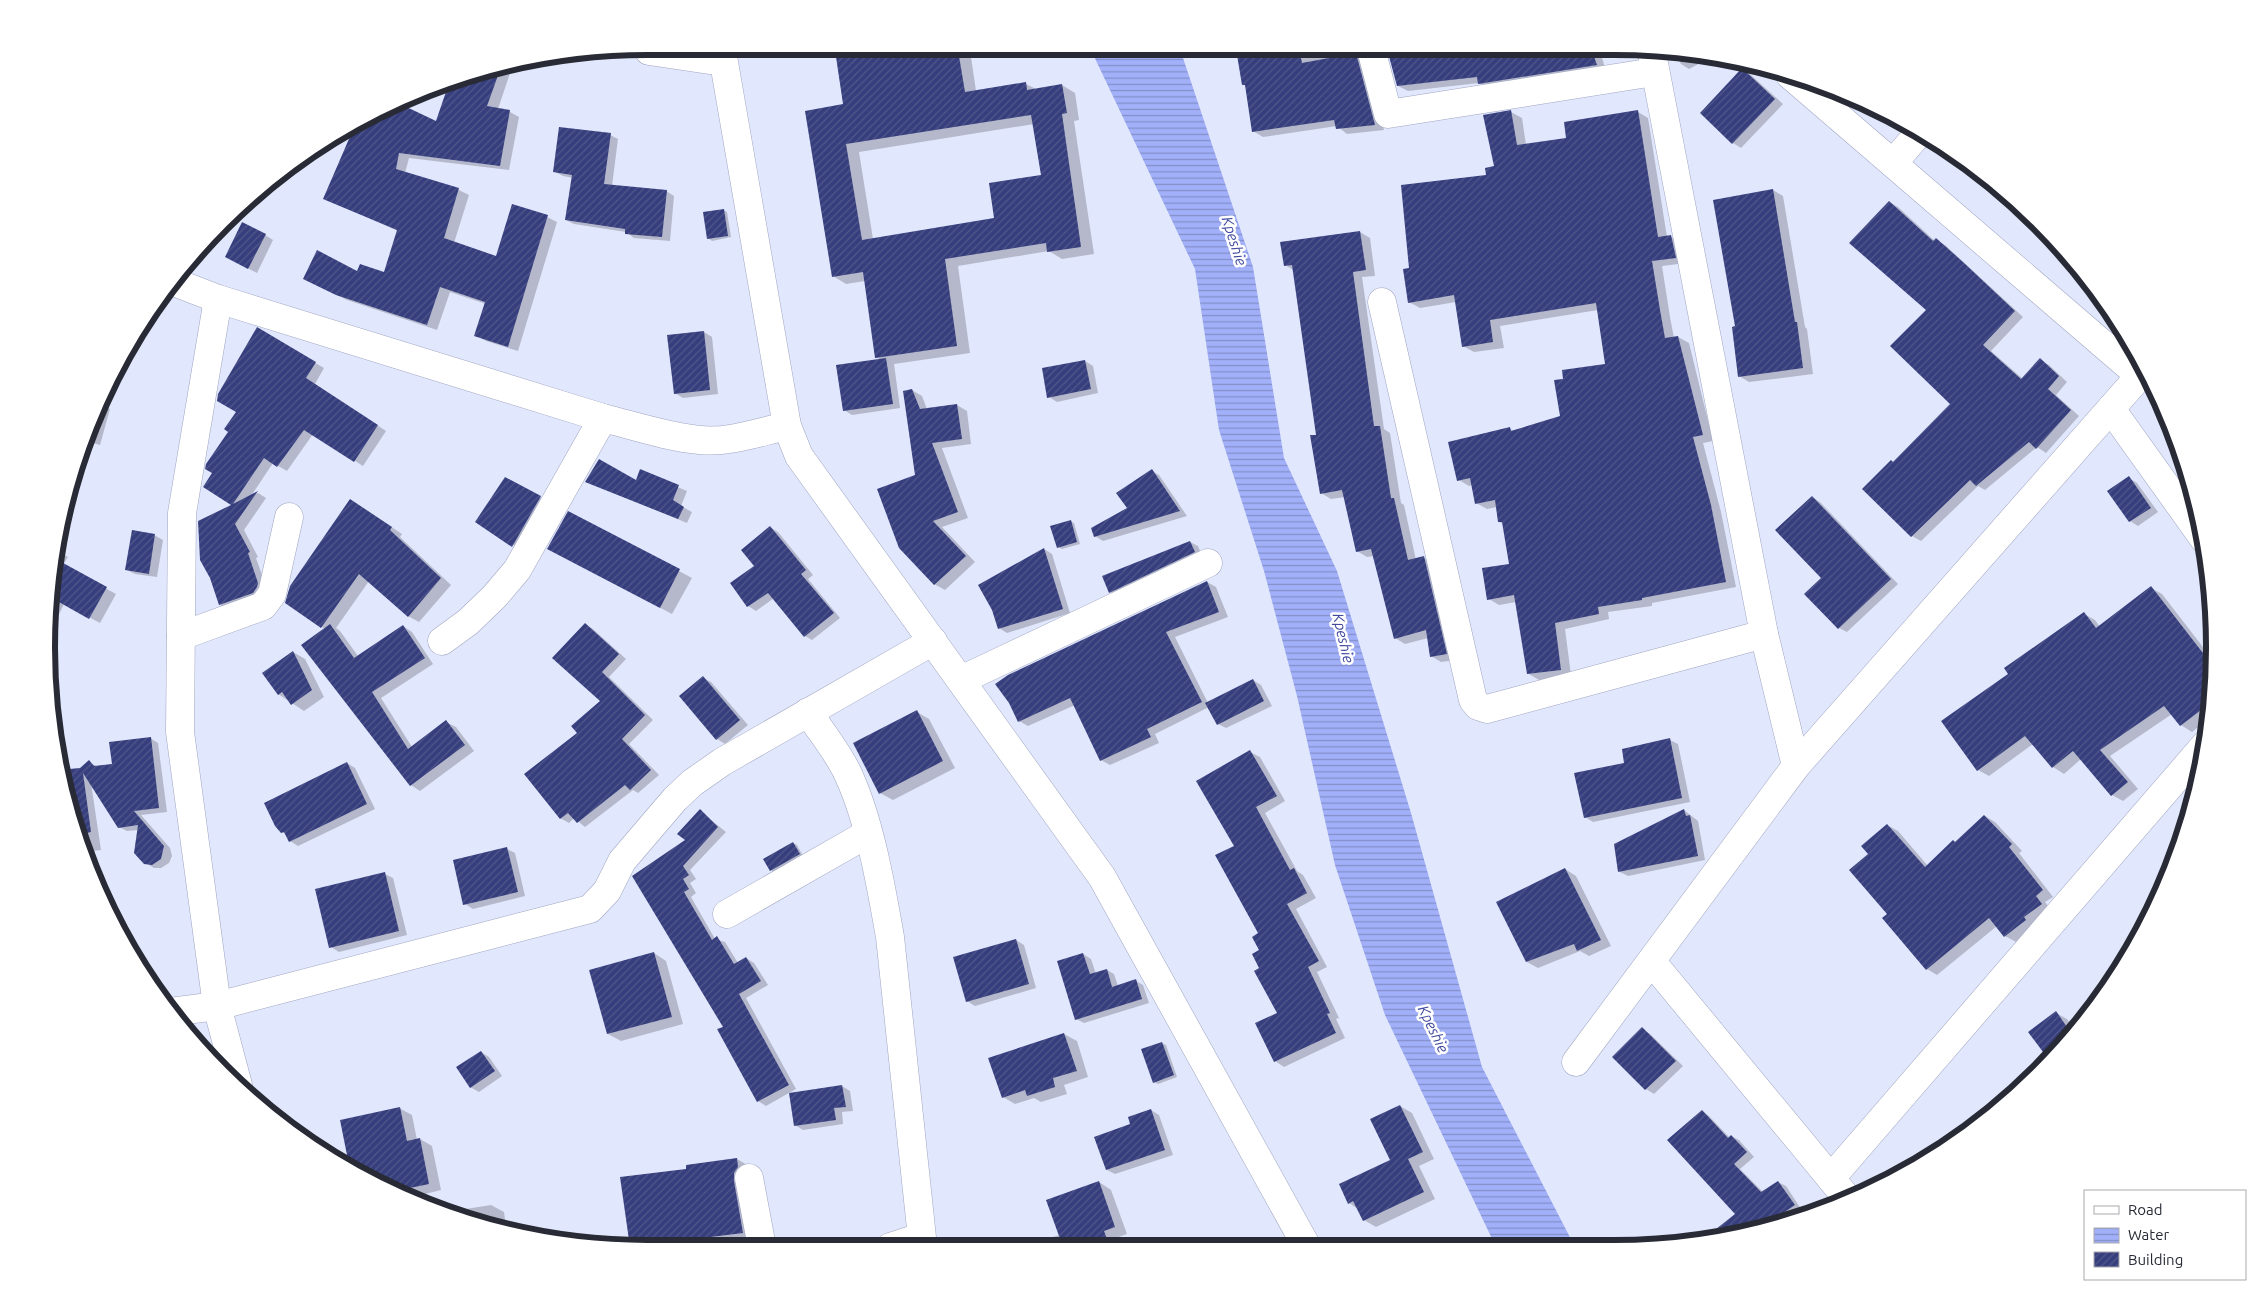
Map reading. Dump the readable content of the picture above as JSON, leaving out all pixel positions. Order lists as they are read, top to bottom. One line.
{"water":["Kpeshie"],"legend":["Road","Water","Building"]}
